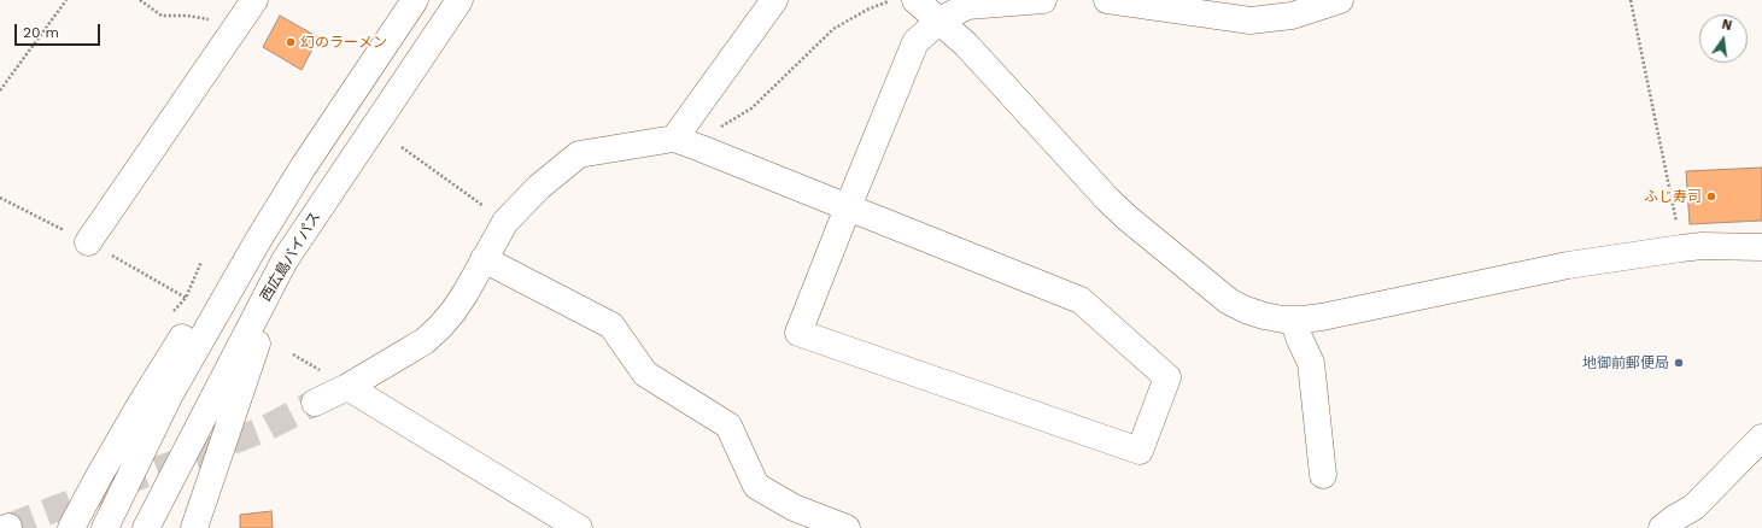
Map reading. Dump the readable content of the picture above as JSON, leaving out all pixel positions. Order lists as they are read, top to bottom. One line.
{"streets":{"main road":["西広島バイパス"]},"places":["幻のラーメン","ふじ寿司","地御前郵便局"],"scale_bar":"20 m","north":"top"}
